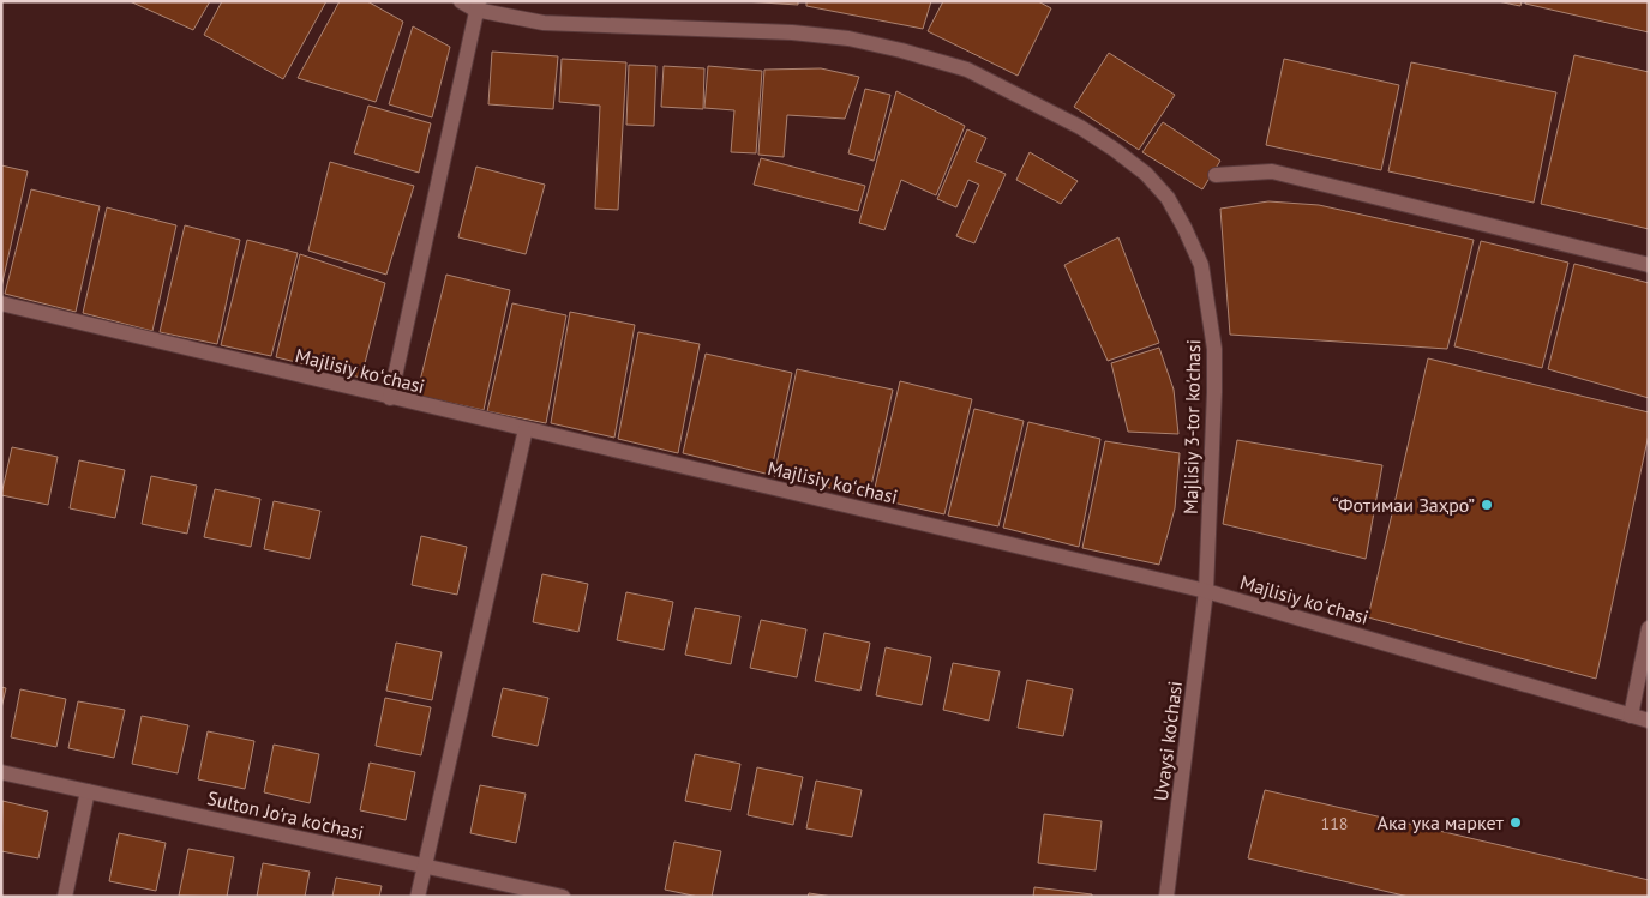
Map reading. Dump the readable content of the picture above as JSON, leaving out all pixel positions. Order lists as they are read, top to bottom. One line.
{"streets":{"street":["Majlisiy koʻchasi","Majlisiy 3-tor ko'chasi","Uvaysi ko'chasi","Sulton Jo'ra ko'chasi"]},"crossings":[["Majlisiy koʻchasi","Majlisiy 3-tor ko'chasi"],["Majlisiy koʻchasi","Uvaysi ko'chasi"],["Majlisiy 3-tor ko'chasi","Uvaysi ko'chasi"]],"places":["“Фотимаи Заҳро”","Ака ука маркет"],"house_numbers":["118"]}
